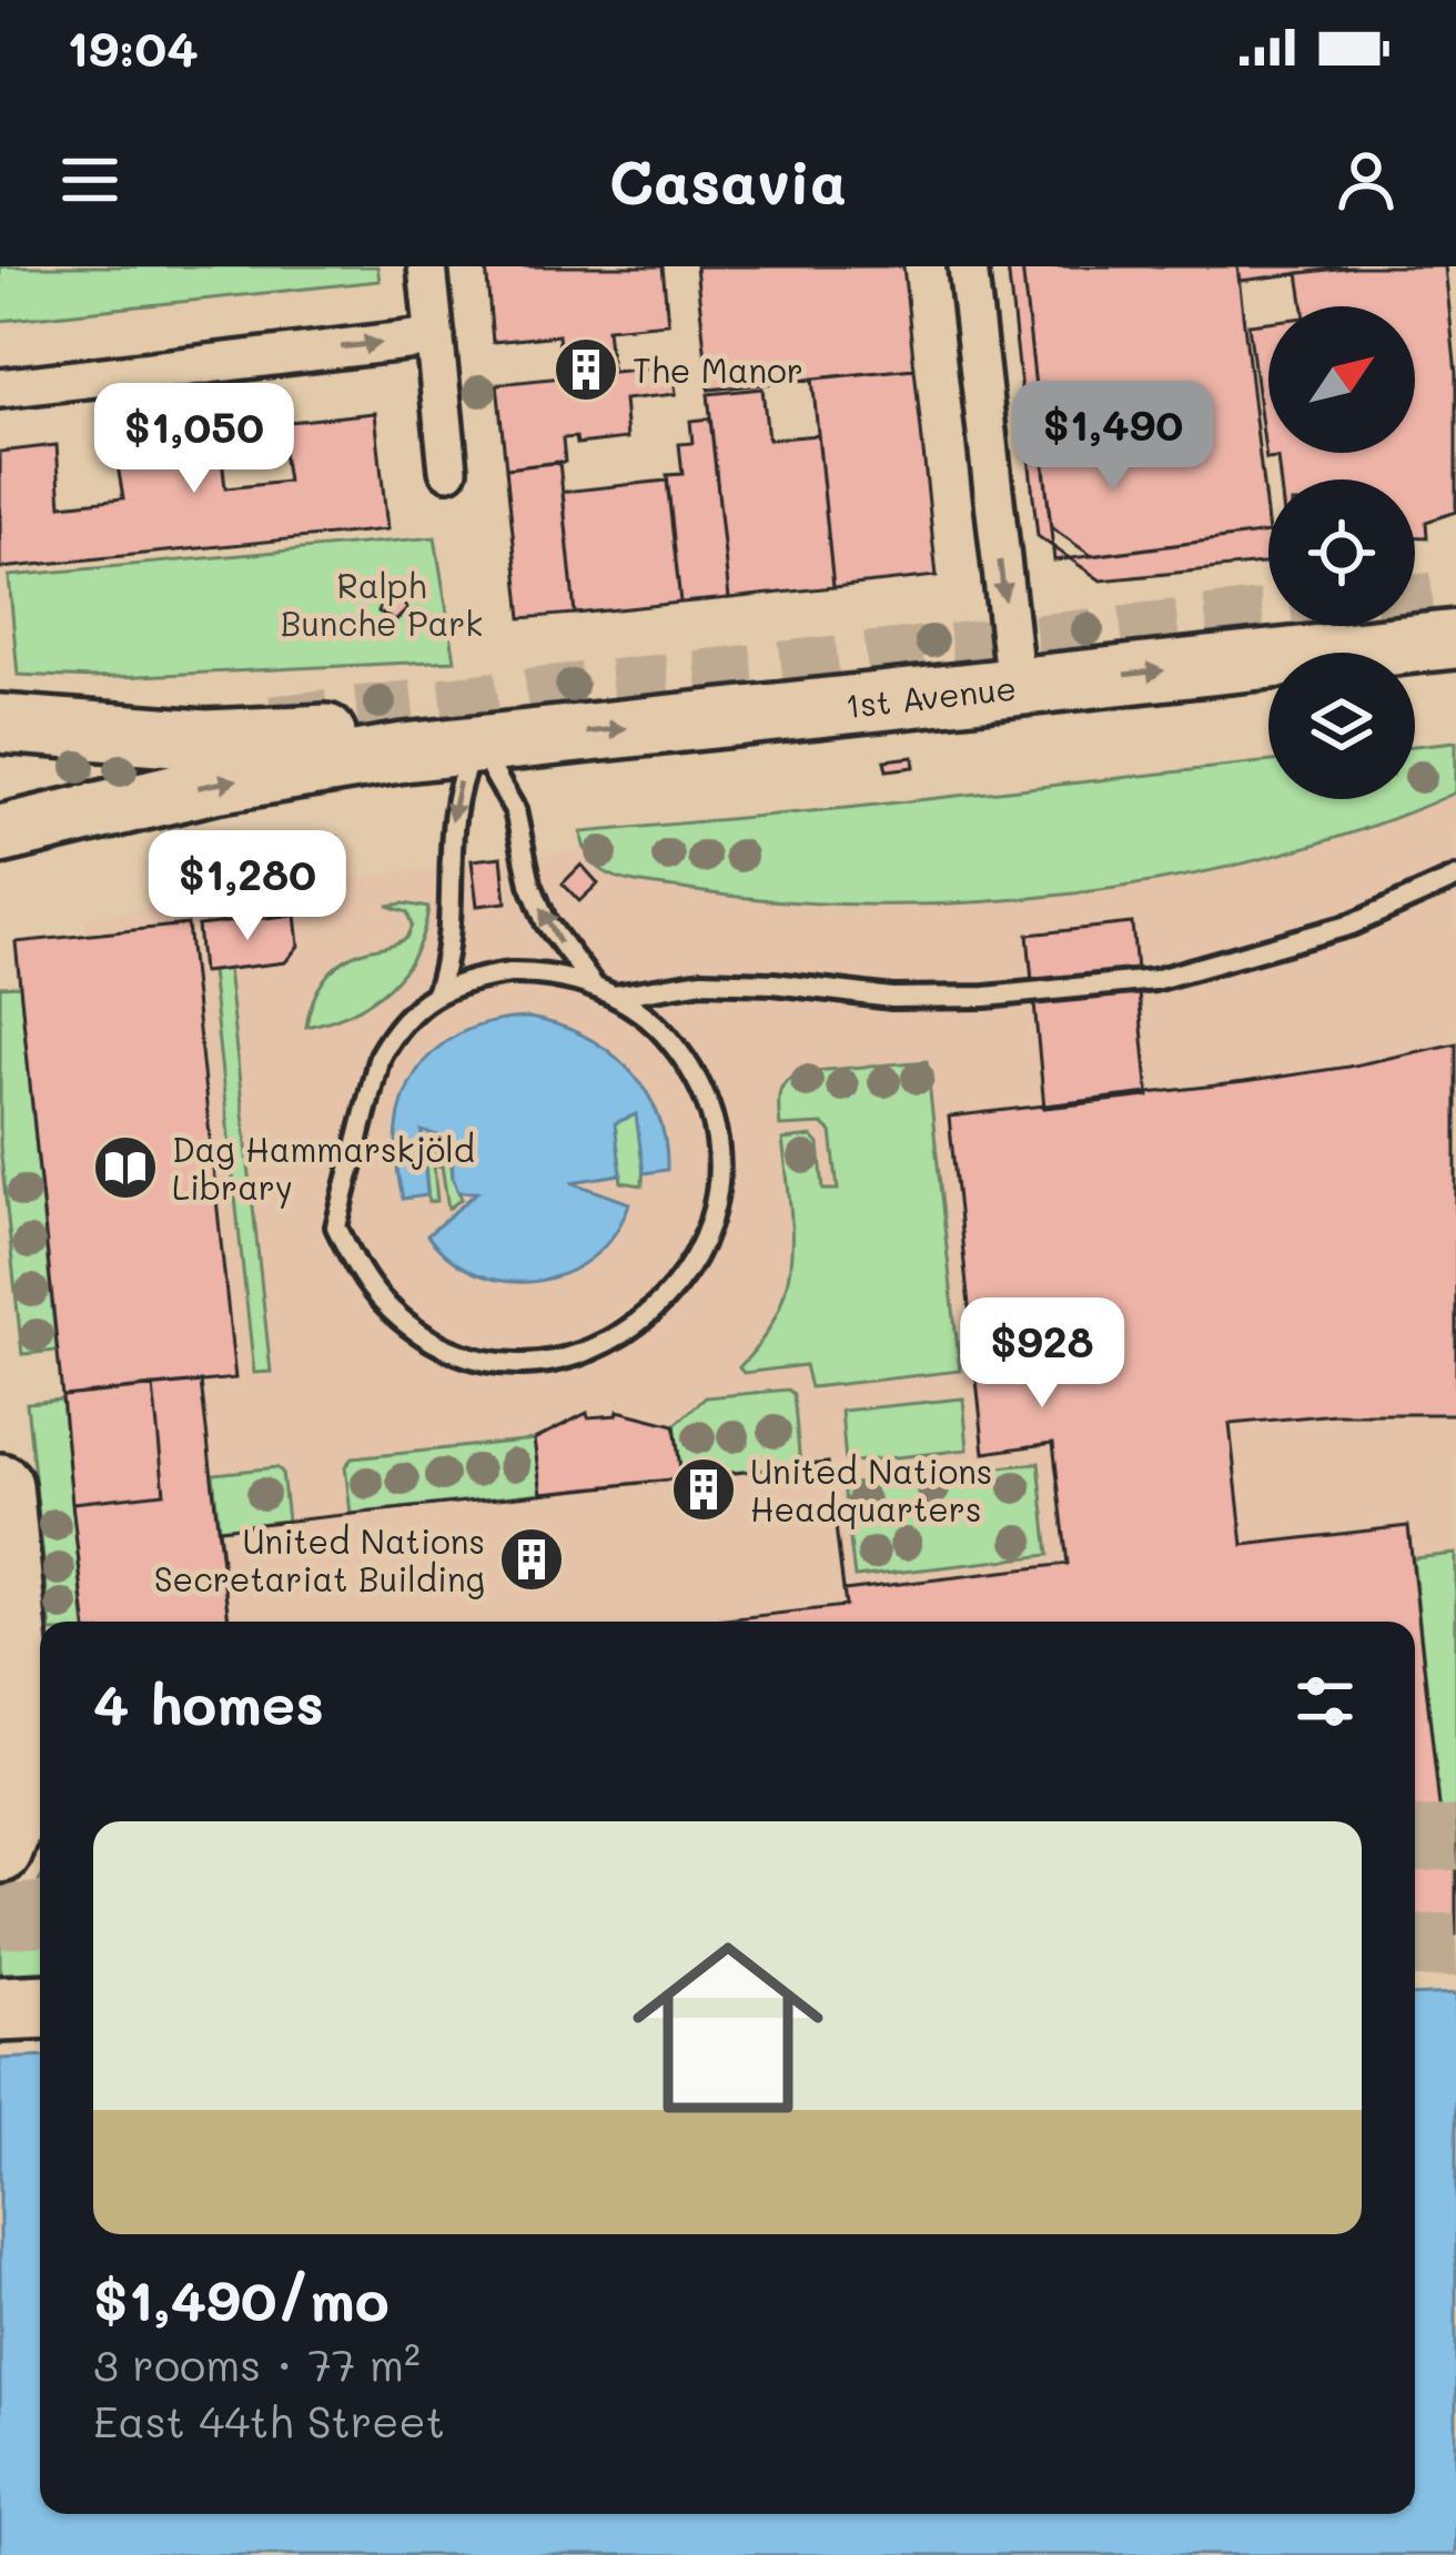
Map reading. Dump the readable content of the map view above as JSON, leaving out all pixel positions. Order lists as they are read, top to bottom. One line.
{"streets":{"main road":["1st Avenue"]},"one_way":["1st Avenue"],"parks":["Ralph Bunche Park"],"places":{"building":["The Manor","United Nations Headquarters","United Nations Secretariat Building"],"library":["Dag Hammarskjöld Library"]},"north":"top right","page":{"status":"19:04","header":"Casavia","price":["$1,490","$1,050","$1,280","$928"],"heading":"4 homes","list":[{"name":"$1,490/mo","note":"3 rooms · 77 m² · East 44th Street"}]}}
